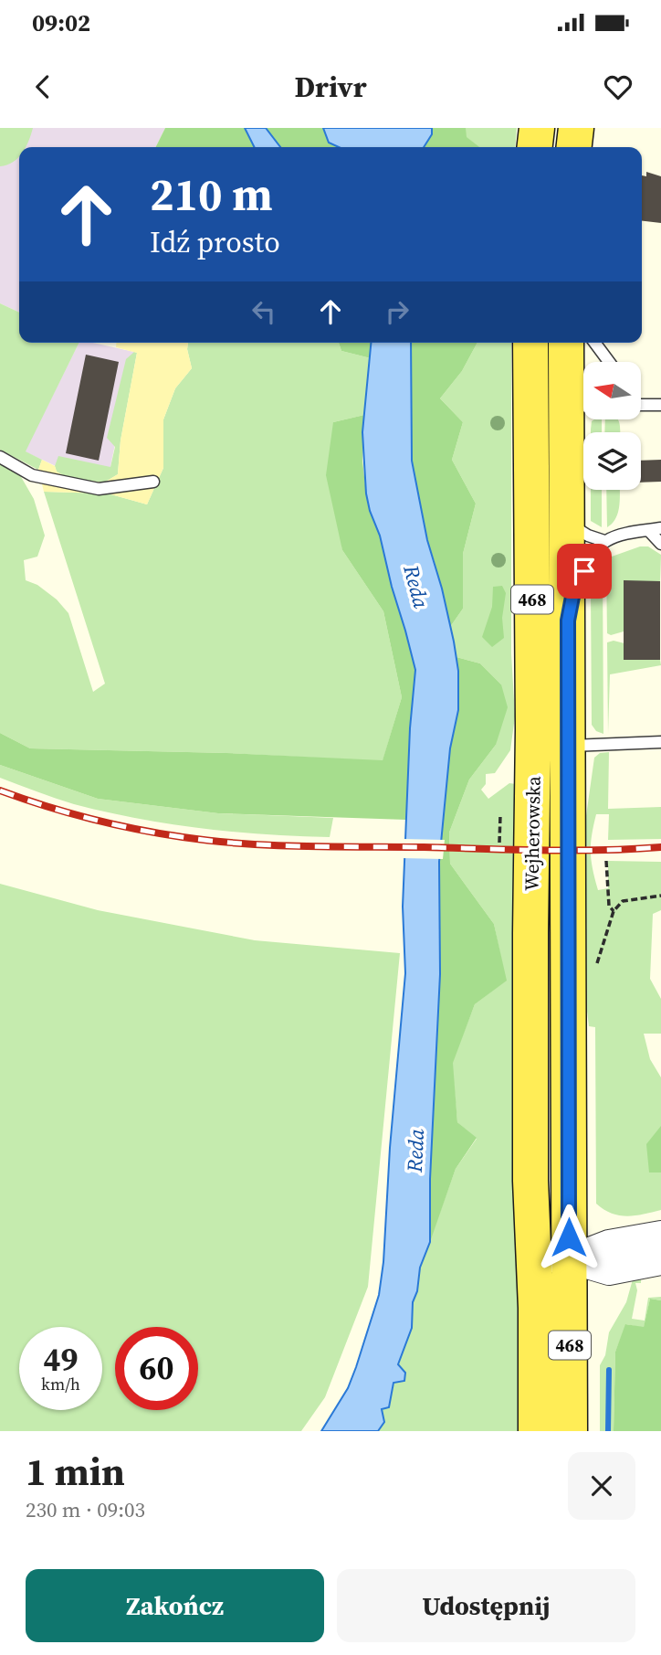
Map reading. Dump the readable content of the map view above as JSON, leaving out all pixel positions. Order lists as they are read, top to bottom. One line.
{"streets":{"main road":["468","Wejherowska"]},"water":["Reda"],"north":"left","page":{"status":"09:02","header":"Drivr","turn":["210 m","Idź prosto"],"speed":"49 km/h","limit":"60","heading":["1 min","230 m · 09:03"],"buttons":["Zakończ","Udostępnij"]}}
